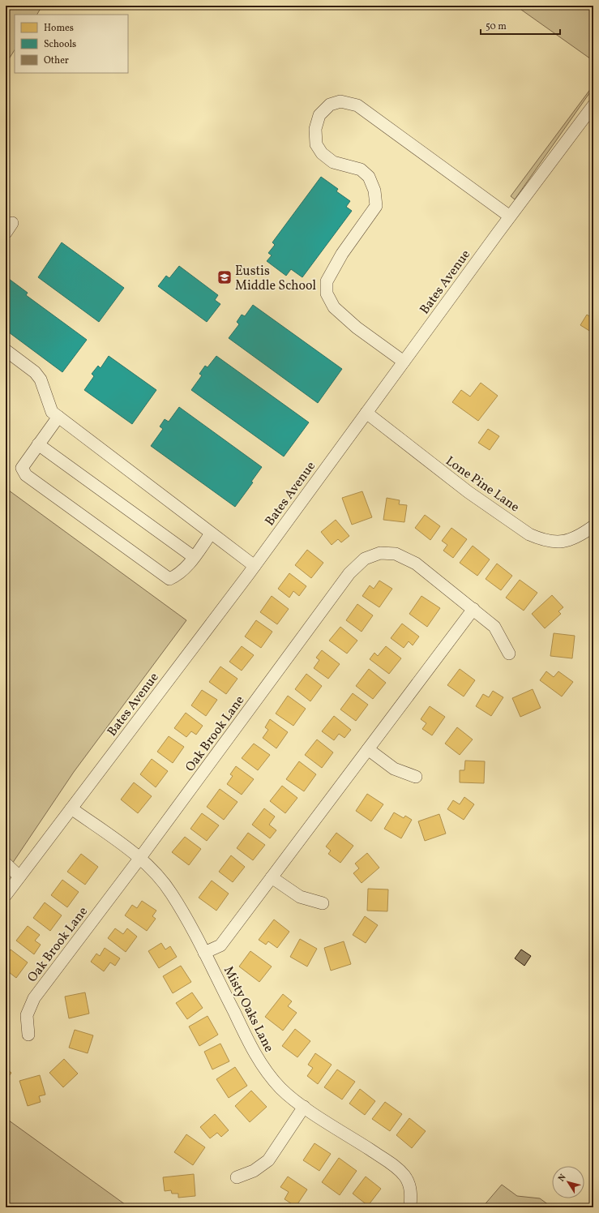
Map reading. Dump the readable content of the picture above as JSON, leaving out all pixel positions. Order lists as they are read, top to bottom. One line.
{"streets":{"street":["Bates Avenue","Lone Pine Lane","Oak Brook Lane","Misty Oaks Lane"]},"crossings":[["Bates Avenue","Lone Pine Lane"],["Bates Avenue","Misty Oaks Lane"],["Oak Brook Lane","Misty Oaks Lane"]],"places":{"school or university":["Eustis Middle School"]},"legend":["Homes","Schools","Other"],"scale_bar":"50 m","north":"top left"}
